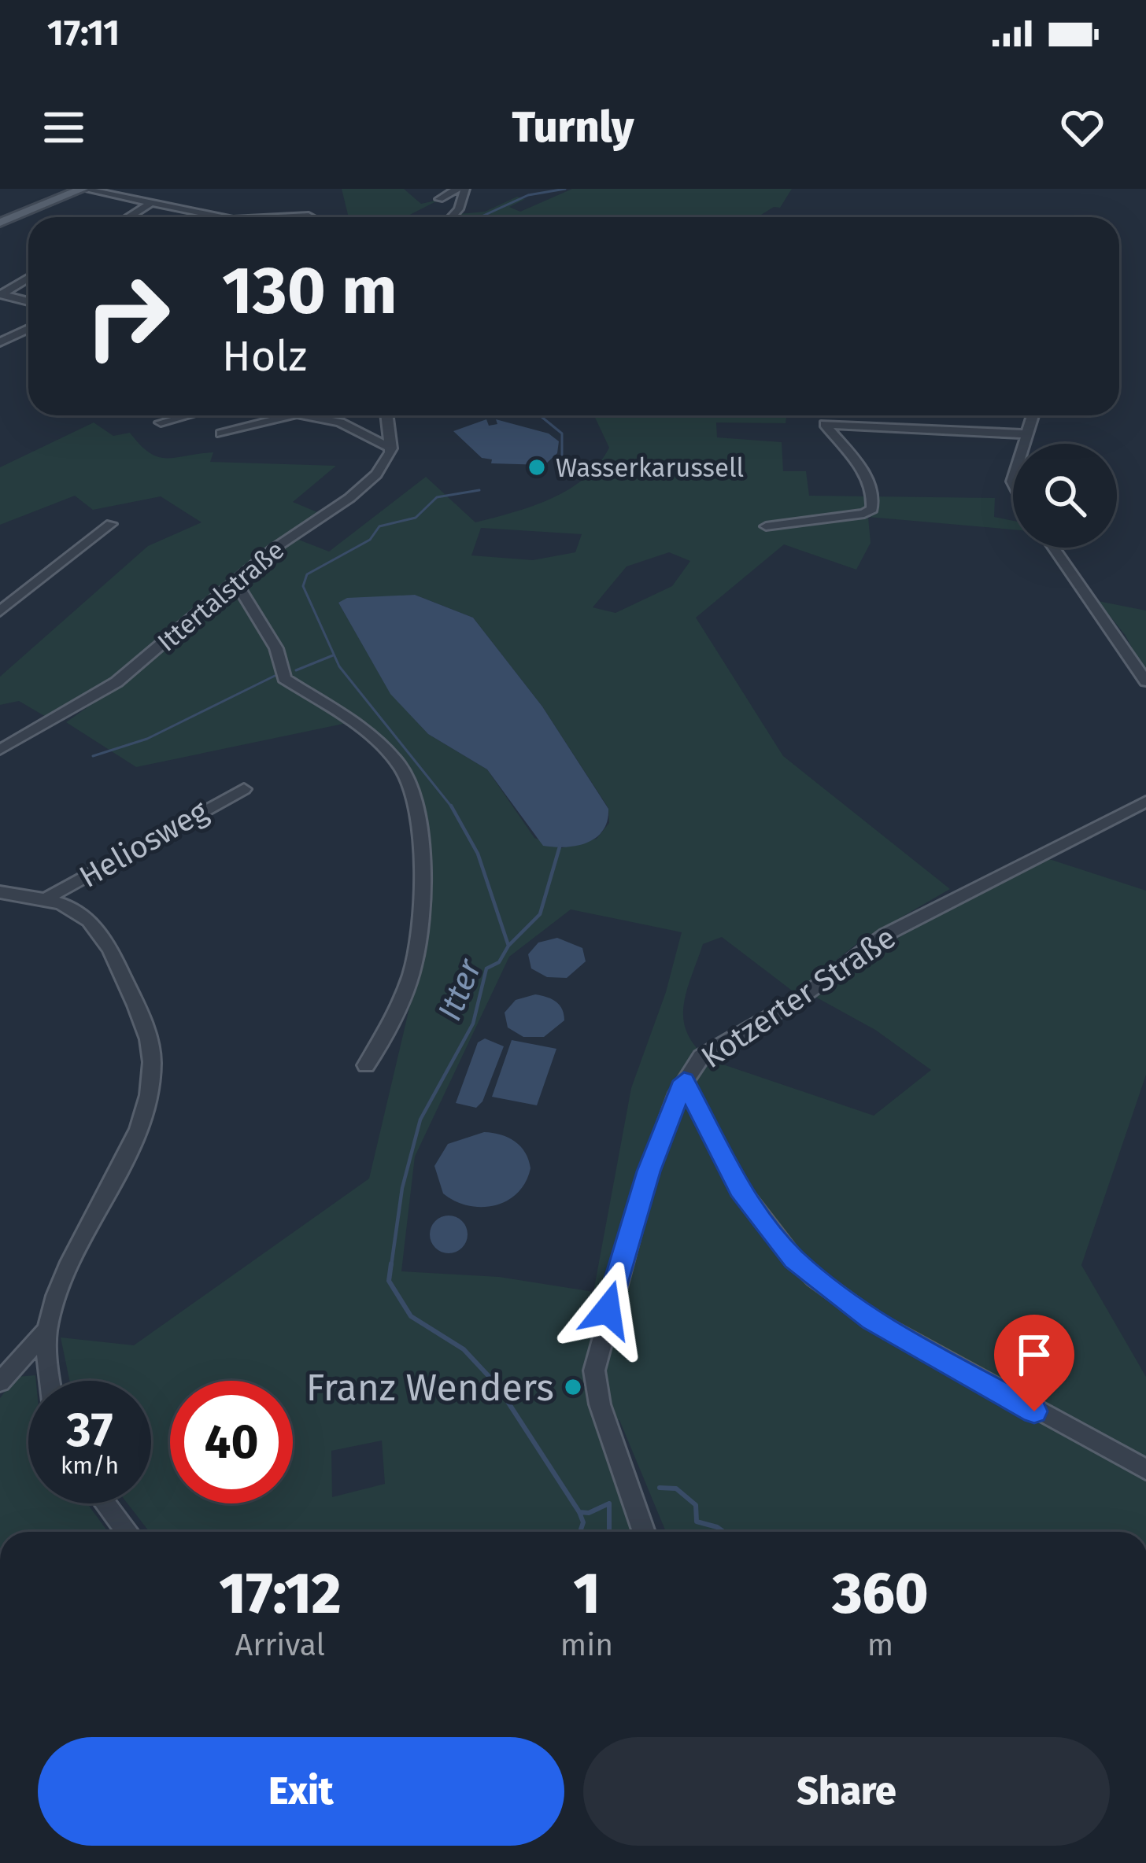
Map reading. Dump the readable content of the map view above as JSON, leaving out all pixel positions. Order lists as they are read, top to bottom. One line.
{"streets":{"street":["Ittertalstraße","Heliosweg","Kotzerter Straße"]},"water":["Itter"],"places":["Wasserkarussell","Franz Wenders"],"page":{"status":"17:11","header":"Turnly","turn":["130 m","Holz"],"speed":"37 km/h","limit":"40","eta":["17:12","Arrival","1","min","360","m"],"buttons":["Exit","Share"]}}
